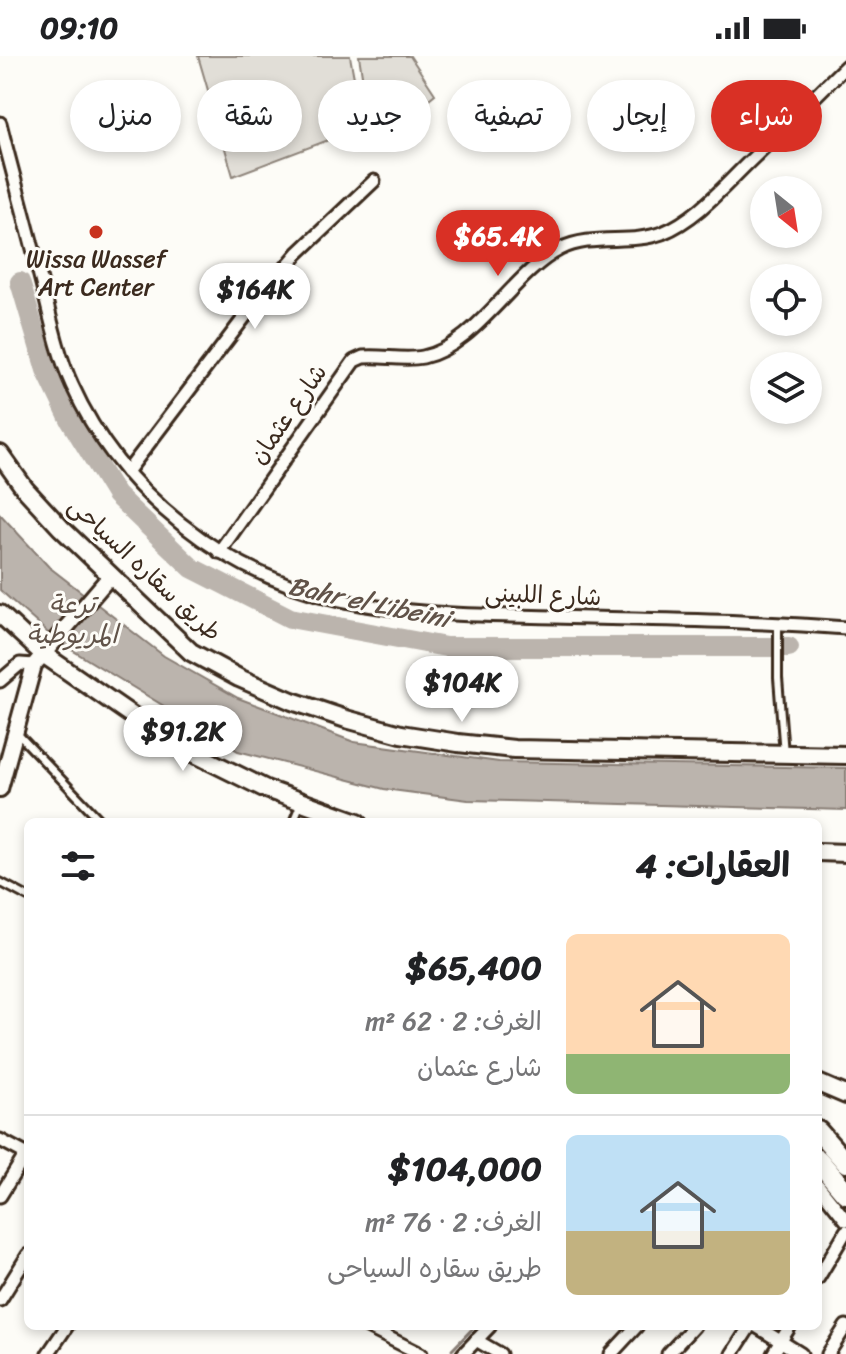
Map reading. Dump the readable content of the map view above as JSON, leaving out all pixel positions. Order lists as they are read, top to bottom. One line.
{"streets":{"main road":["طريق سقاره السياحى"],"street":["شارع عثمان","شارع اللبينى"]},"crossings":[["شارع عثمان","شارع اللبينى"]],"water":["Bahr el Libeini","ترعة المريوطية"],"places":["Wissa Wassef Art Center"],"north":"bottom right","page":{"status":"09:10","chip":["شراء","إيجار","تصفية","جديد","شقة","منزل"],"price":["$65.4K","$164K","$104K","$91.2K"],"heading":"العقارات: 4","list":[{"name":"$65,400","note":"الغرف: 2 · 62 m² · شارع عثمان"},{"name":"$104,000","note":"الغرف: 2 · 76 m² · طريق سقاره السياحى"}]}}
